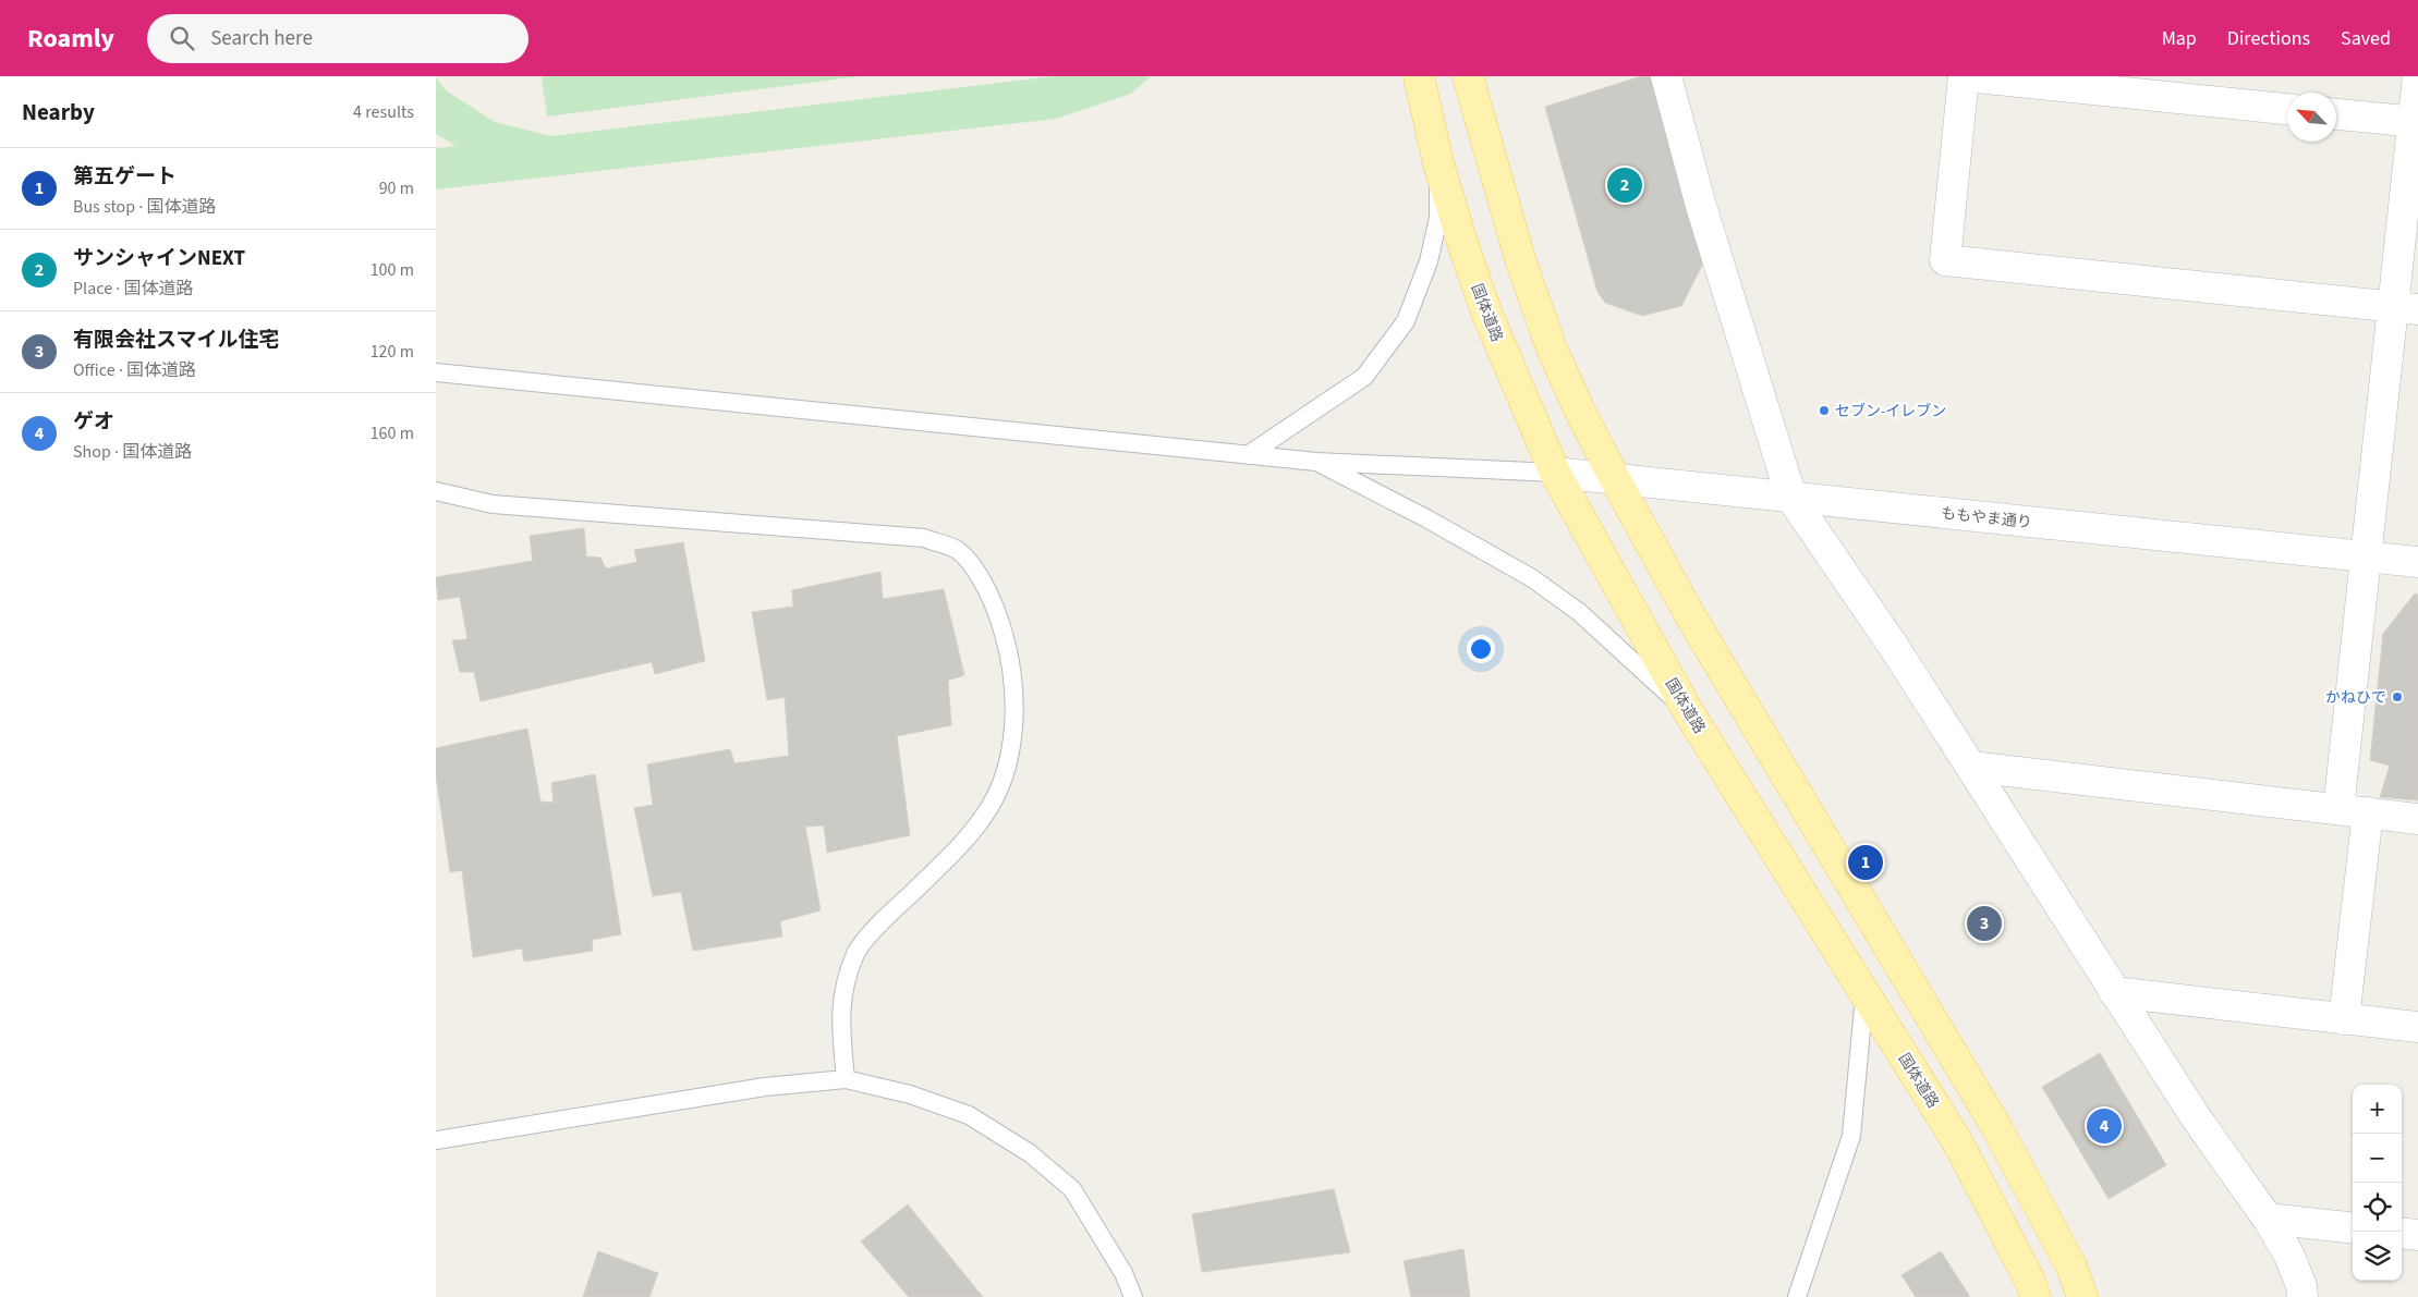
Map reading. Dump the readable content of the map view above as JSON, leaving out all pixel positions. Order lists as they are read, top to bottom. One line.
{"streets":{"main road":["国体道路"],"street":["ももやま通り"]},"crossings":[["国体道路","ももやま通り"]],"places":["セブン-イレブン","かねひで"],"north":"top left","page":{"header":"Roamly","search":"Search here","nav":["Map","Directions","Saved"],"heading":["Nearby","4 results"],"list":[{"mark":"1","name":"第五ゲート","note":"Bus stop · 国体道路","value":"90 m"},{"mark":"2","name":"サンシャインNEXT","note":"Place · 国体道路","value":"100 m"},{"mark":"3","name":"有限会社スマイル住宅","note":"Office · 国体道路","value":"120 m"},{"mark":"4","name":"ゲオ","note":"Shop · 国体道路","value":"160 m"}],"pins":["2","1","3","4"],"map_buttons":["+","−"]}}
